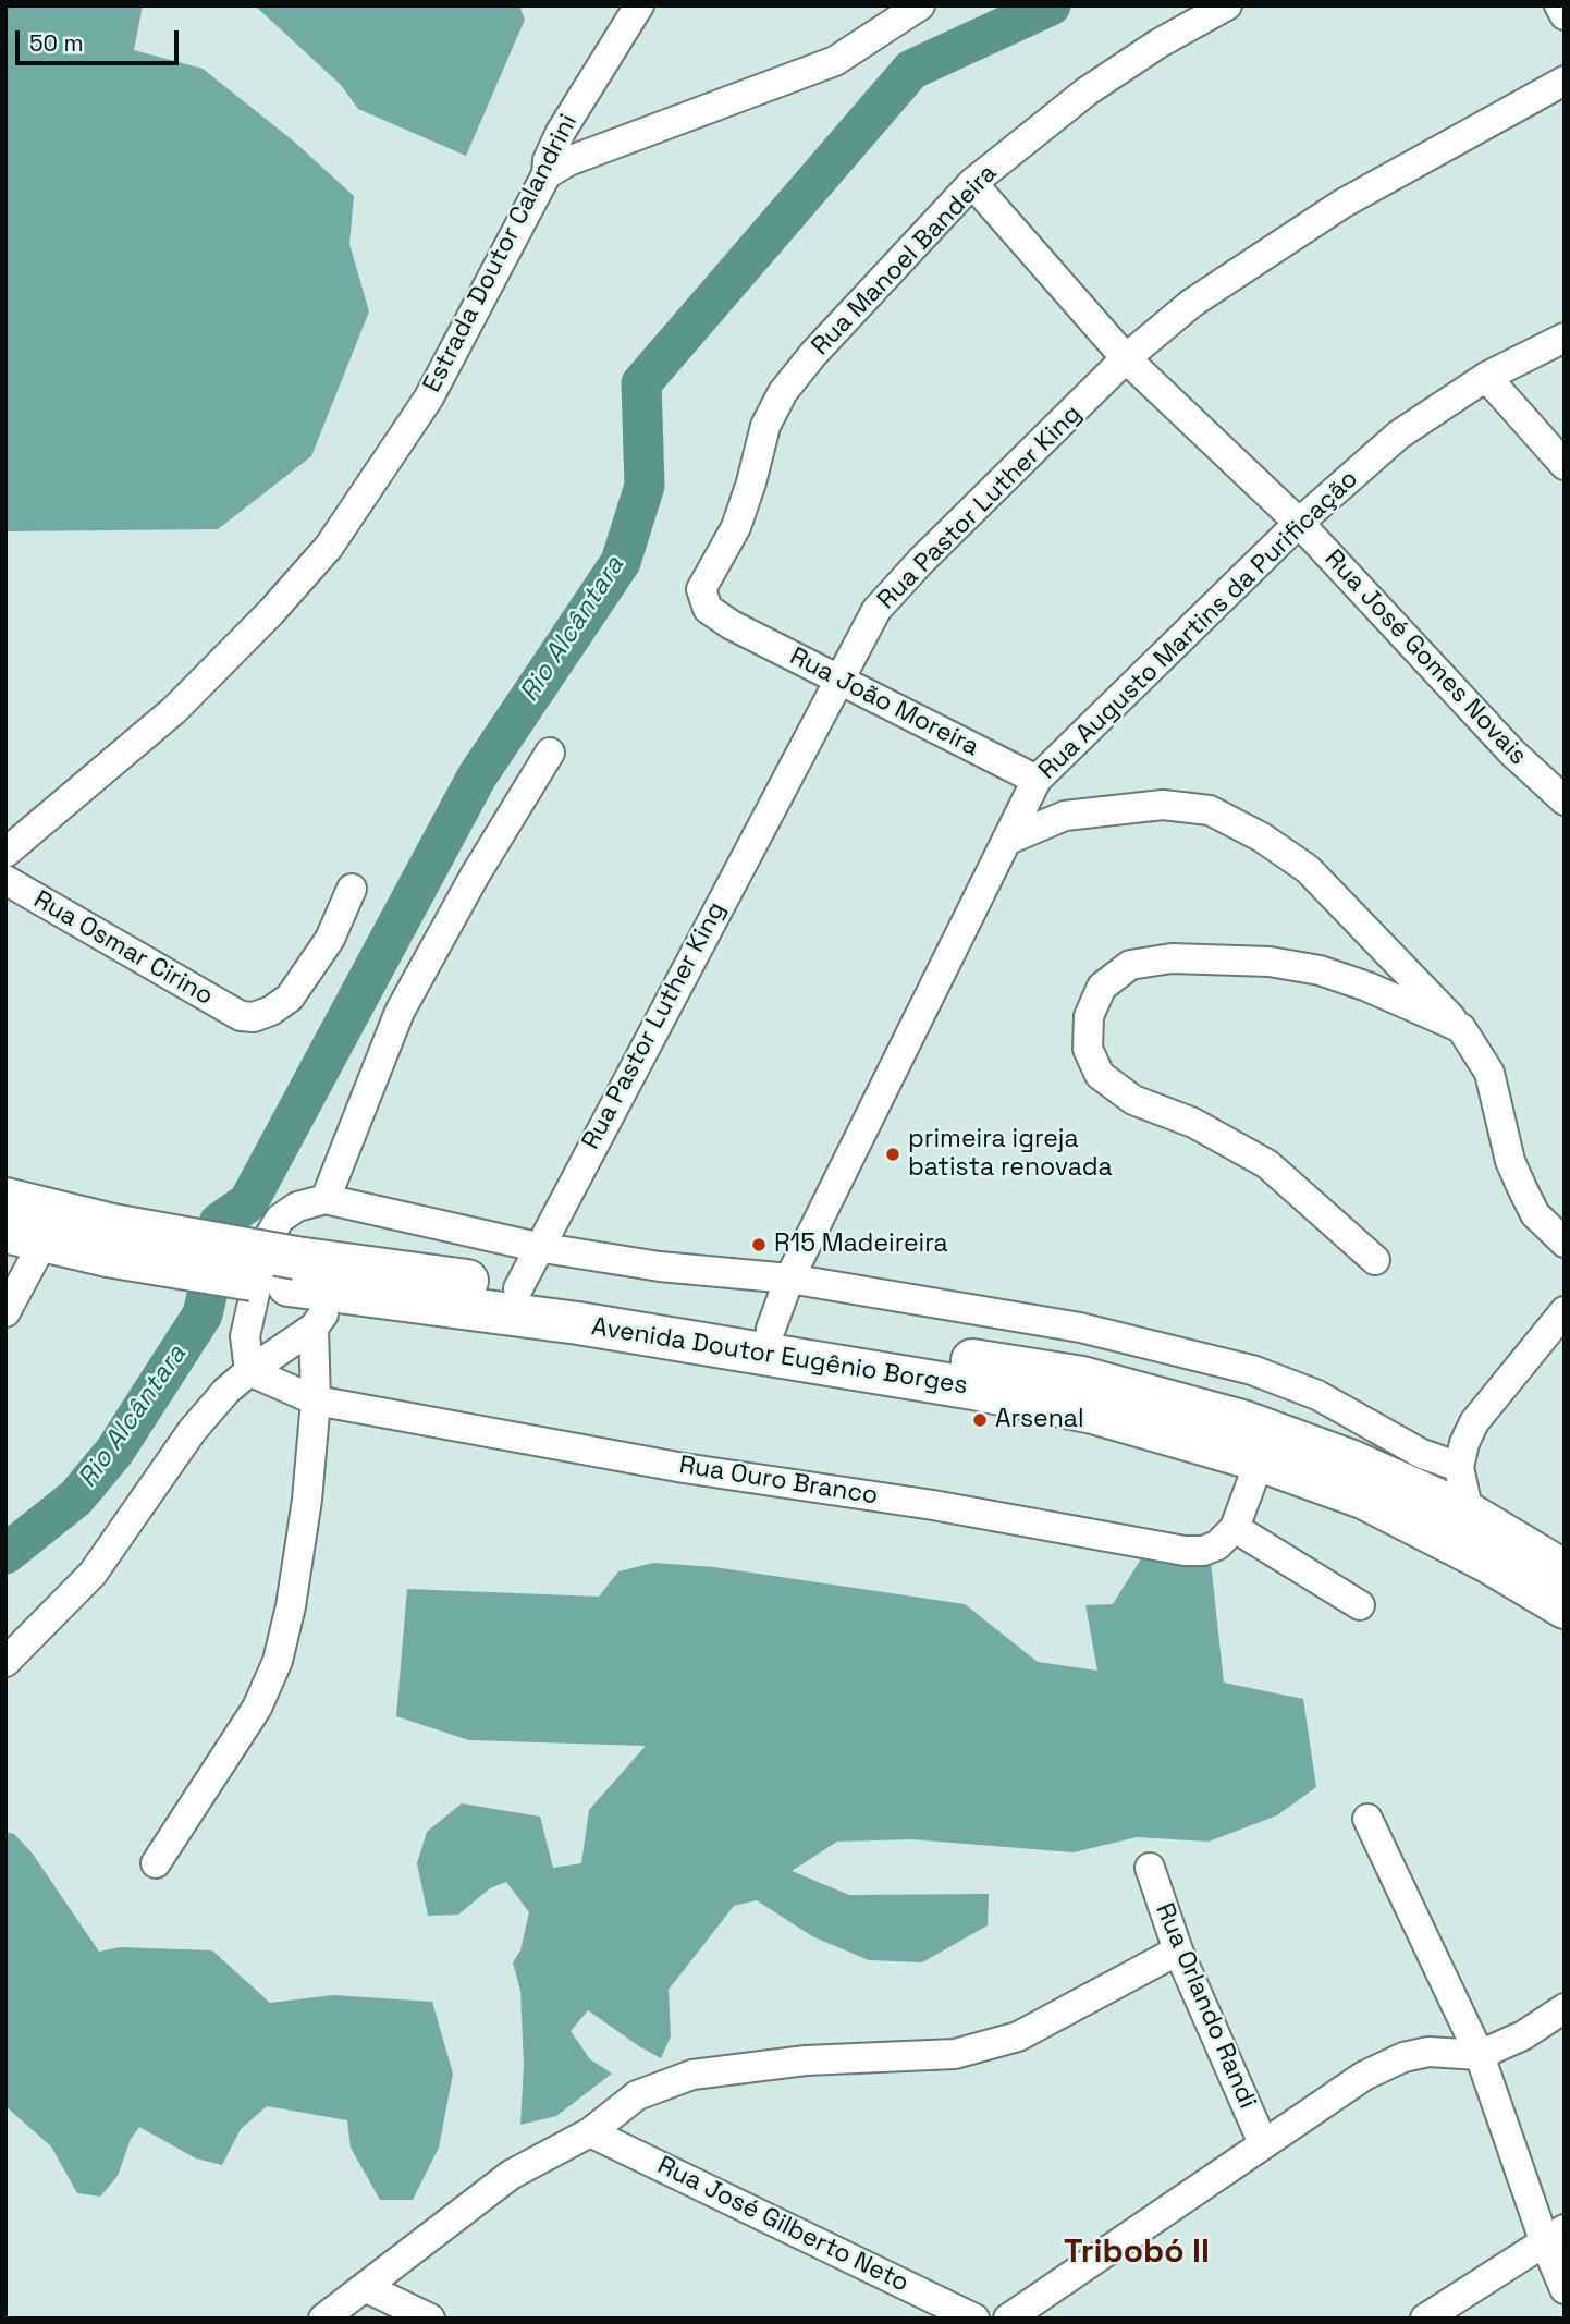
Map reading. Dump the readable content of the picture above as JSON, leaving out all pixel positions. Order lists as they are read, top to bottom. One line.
{"streets":{"highway":["Avenida Doutor Eugênio Borges"],"street":["Estrada Doutor Calandrini","Rua Manoel Bandeira","Rua Pastor Luther King","Rua Augusto Martins da Purificação","Rua José Gomes Novais","Rua João Moreira","Rua Osmar Cirino","Rua Ouro Branco","Rua Orlando Randi","Rua José Gilberto Neto"]},"crossings":[["Rua Manoel Bandeira","Rua José Gomes Novais"],["Rua Manoel Bandeira","Rua João Moreira"],["Rua Pastor Luther King","Rua José Gomes Novais"],["Rua Pastor Luther King","Rua João Moreira"],["Rua Pastor Luther King","Avenida Doutor Eugênio Borges"],["Rua Augusto Martins da Purificação","Rua José Gomes Novais"],["Rua Augusto Martins da Purificação","Rua João Moreira"],["Rua Augusto Martins da Purificação","Avenida Doutor Eugênio Borges"]],"districts":["Tribobó II"],"water":["Rio Alcântara"],"places":["primeira igreja batista renovada","R15 Madeireira","Arsenal"],"scale_bar":"50 m"}
